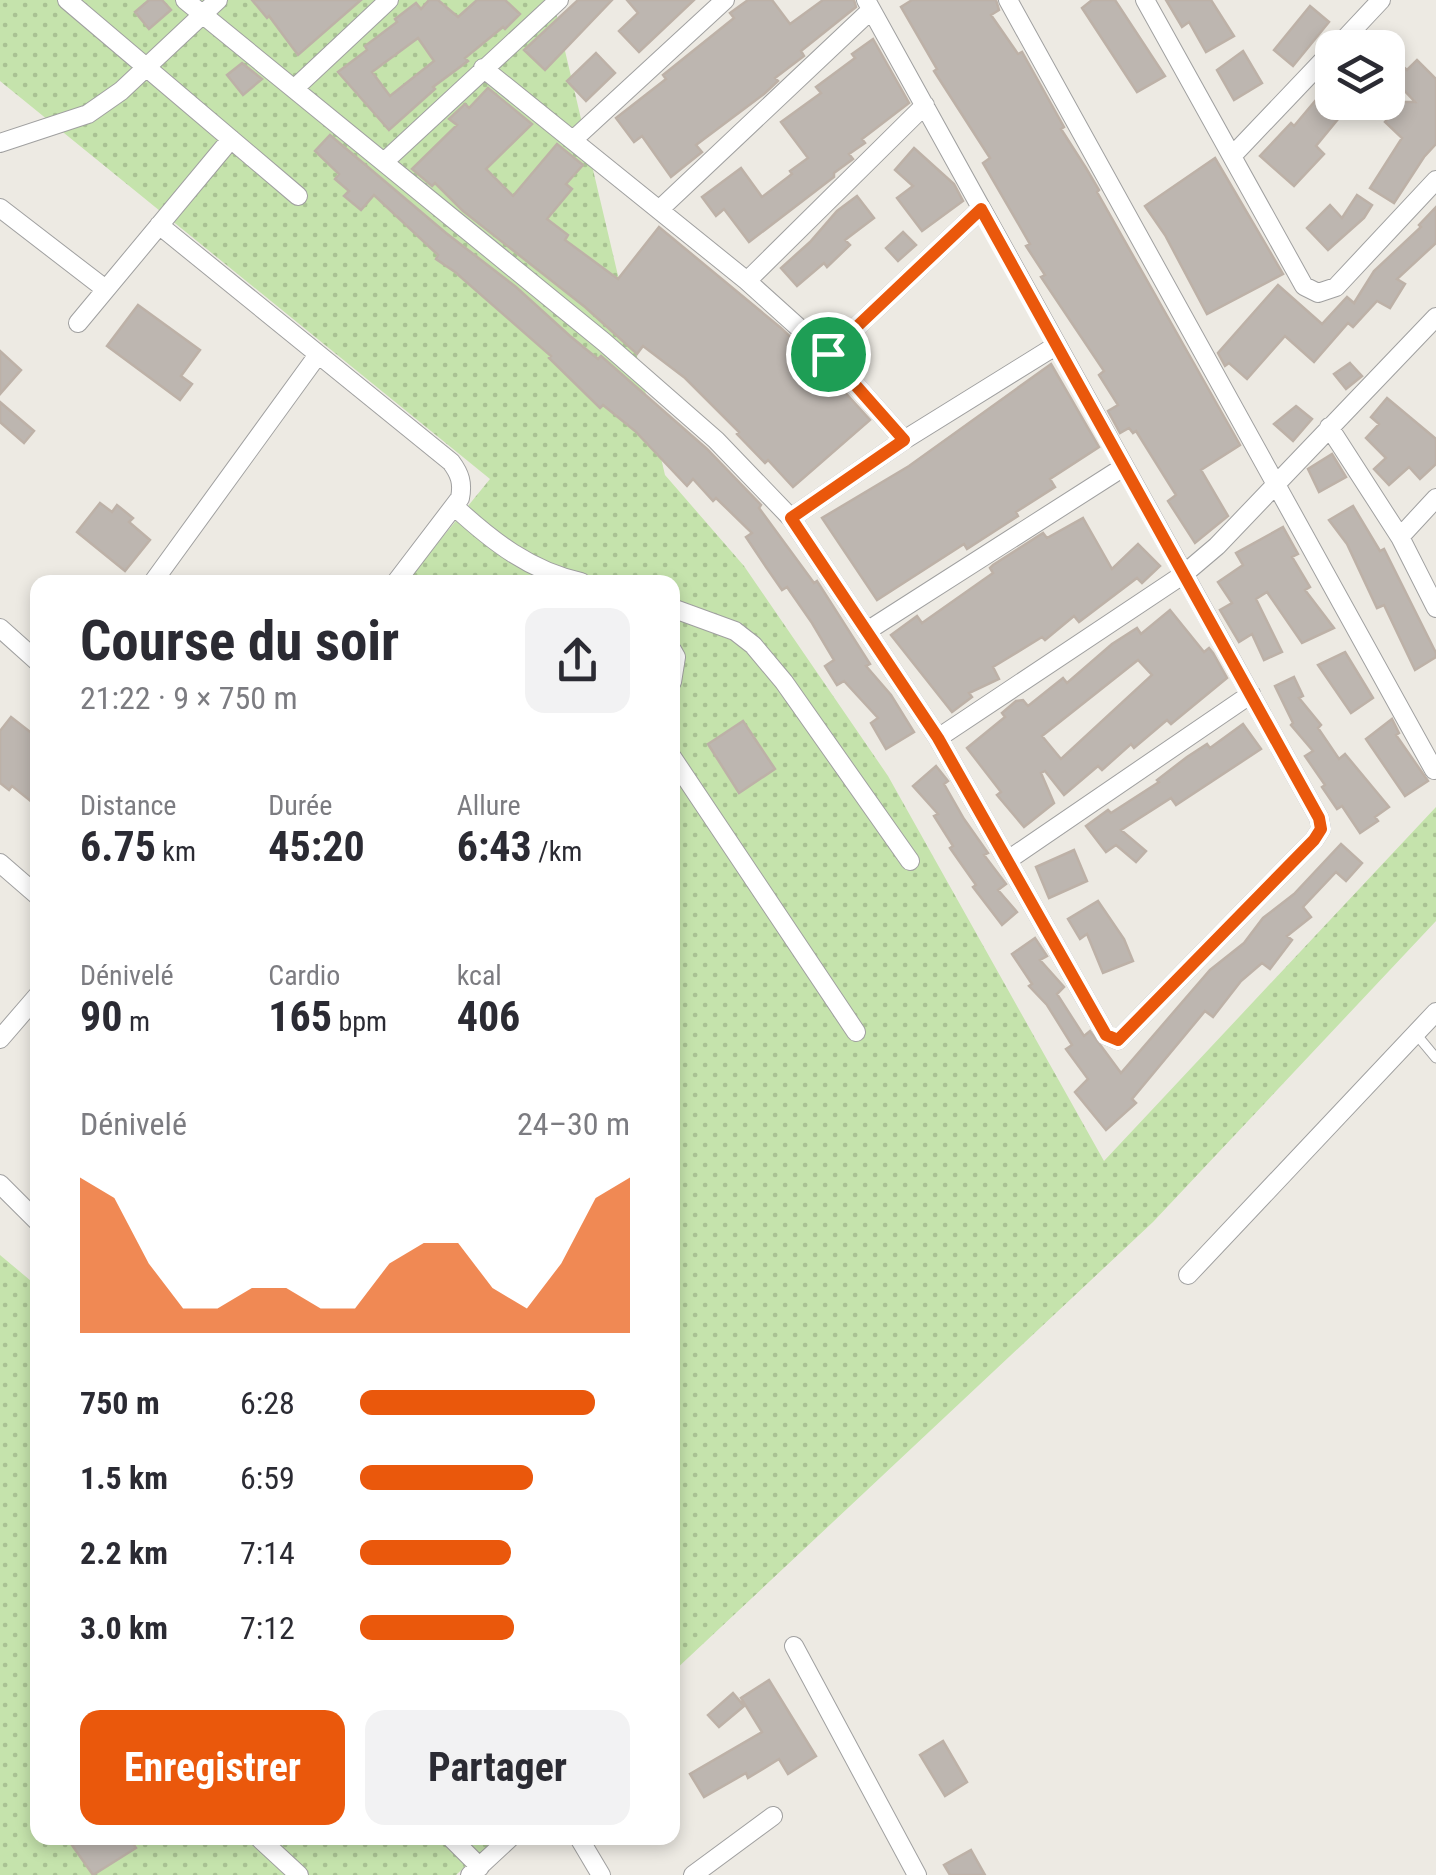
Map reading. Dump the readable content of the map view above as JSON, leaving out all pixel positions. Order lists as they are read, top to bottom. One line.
{"page":{"heading":["Course du soir","21:22 · 9 × 750 m"],"stats":[["Distance","6.75 km"],["Durée","45:20"],["Allure","6:43 /km"],["Dénivelé","90 m"],["Cardio","165 bpm"],["kcal","406"]],"chart":["Dénivelé","24–30 m"],"list":[{"name":"750 m","note":"6:28"},{"name":"1.5 km","note":"6:59"},{"name":"2.2 km","note":"7:14"},{"name":"3.0 km","note":"7:12"}],"buttons":["Enregistrer","Partager"]}}
